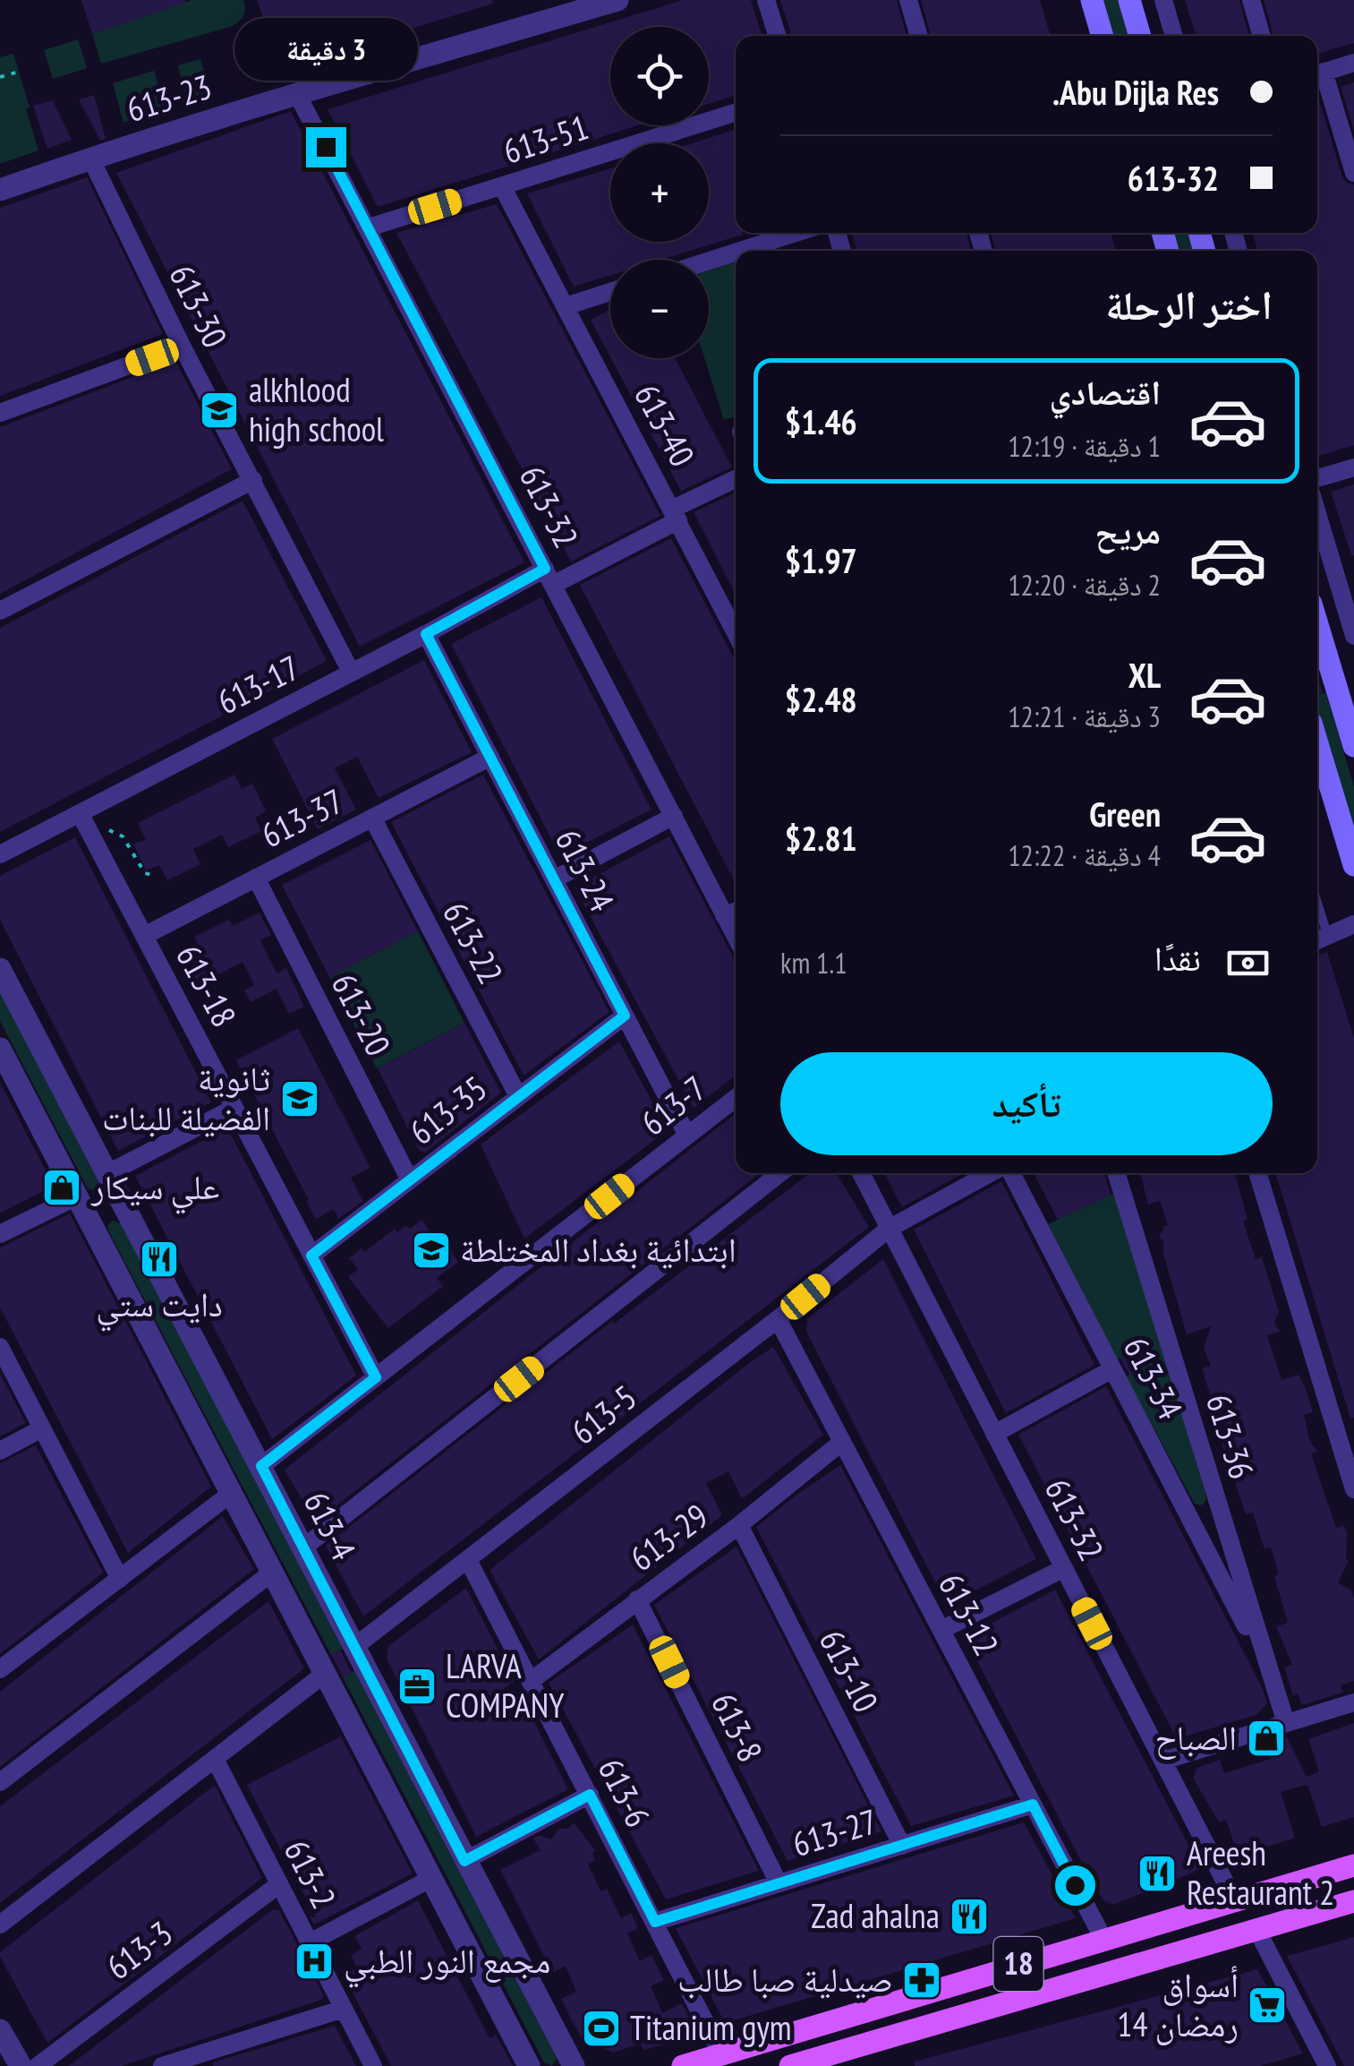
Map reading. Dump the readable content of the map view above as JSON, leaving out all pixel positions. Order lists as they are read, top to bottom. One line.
{"streets":{"main road":["18"],"street":["613-23","613-51","613-30","613-40","613-32","613-17","613-37","613-24","613-22","613-18","613-20","613-7","613-35","613-34","613-5","613-36","613-4","613-29","613-12","613-10","613-8","613-6","613-27","613-2","613-3"]},"crossings":[["613-23","613-30"],["613-23","613-32"],["613-51","613-40"],["613-51","613-32"],["613-30","613-17"],["613-40","613-17"],["613-32","613-17"],["613-32","613-5"],["613-32","18"],["613-17","613-24"],["613-17","613-18"],["613-37","613-24"],["613-37","613-22"],["613-37","613-18"],["613-37","613-20"],["613-24","613-7"],["613-24","613-35"],["613-22","613-35"],["613-18","613-7"],["613-18","613-35"],["613-20","613-35"],["613-7","613-4"],["613-34","613-36"],["613-5","613-4"],["613-5","613-12"],["613-5","613-6"],["613-29","613-12"],["613-29","613-10"],["613-29","613-8"],["613-29","613-6"],["613-12","613-27"],["613-12","18"],["613-10","613-27"],["613-8","613-27"],["613-6","613-27"],["613-6","18"],["613-2","613-3"]],"places":{"school or university":["alkhlood high school","ثانوية الفضيلة للبنات","ابتدائية بغداد المختلطة"],"shop":["علي سيكار","الصباح"],"restaurant":["دايت ستي","Areesh Restaurant 2","Zad ahalna"],"office":["LARVA COMPANY"],"hospital":["مجمع النور الطبي"],"pharmacy":["صيدلية صبا طالب"],"supermarket":["أسواق 14 رمضان"],"sports":["Titanium gym"]},"page":{"bubble":"3 دقيقة","map_buttons":["+","−"],"banner":["Abu Dijla Res.","613-32"],"heading":"اختر الرحلة","list":[{"name":"اقتصادي","note":"1 دقيقة · 12:19","value":"$1.46"},{"name":"مريح","note":"2 دقيقة · 12:20","value":"$1.97"},{"name":"XL","note":"3 دقيقة · 12:21","value":"$2.48"},{"name":"Green","note":"4 دقيقة · 12:22","value":"$2.81"}],"pay":["نقدًا","1.1 km"],"buttons":"تأكيد"}}
